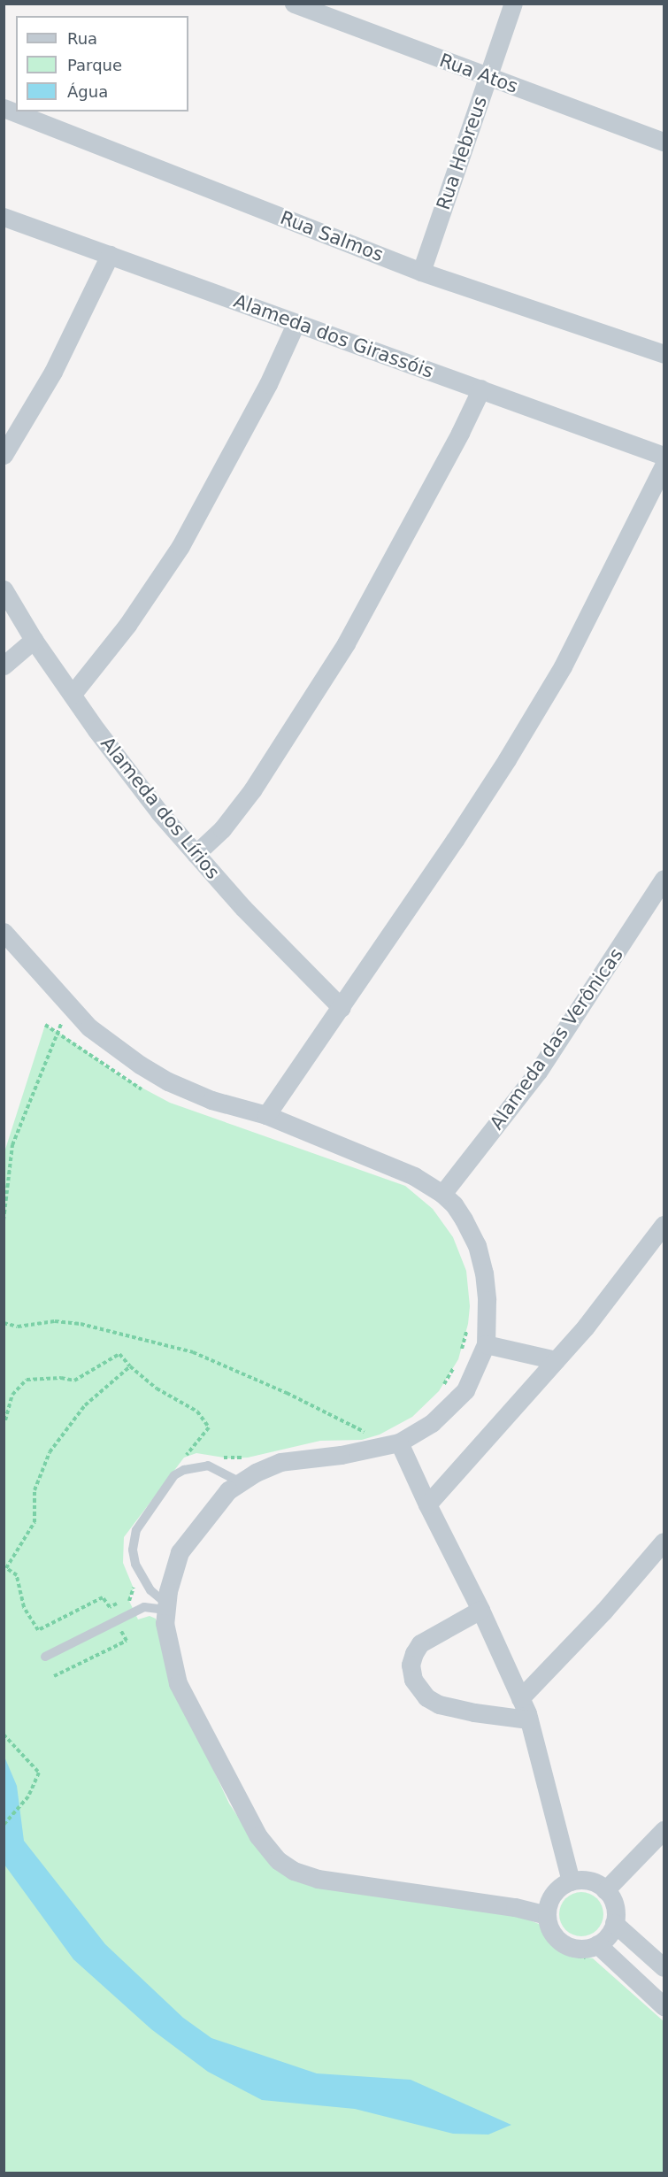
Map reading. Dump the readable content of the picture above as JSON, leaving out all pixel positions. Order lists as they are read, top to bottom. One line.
{"streets":{"street":["Rua Atos","Rua Hebreus","Rua Salmos","Alameda dos Girassóis","Alameda dos Lírios","Alameda das Verônicas"]},"crossings":[["Rua Atos","Rua Hebreus"],["Rua Hebreus","Rua Salmos"]],"legend":["Rua","Parque","Água"]}
